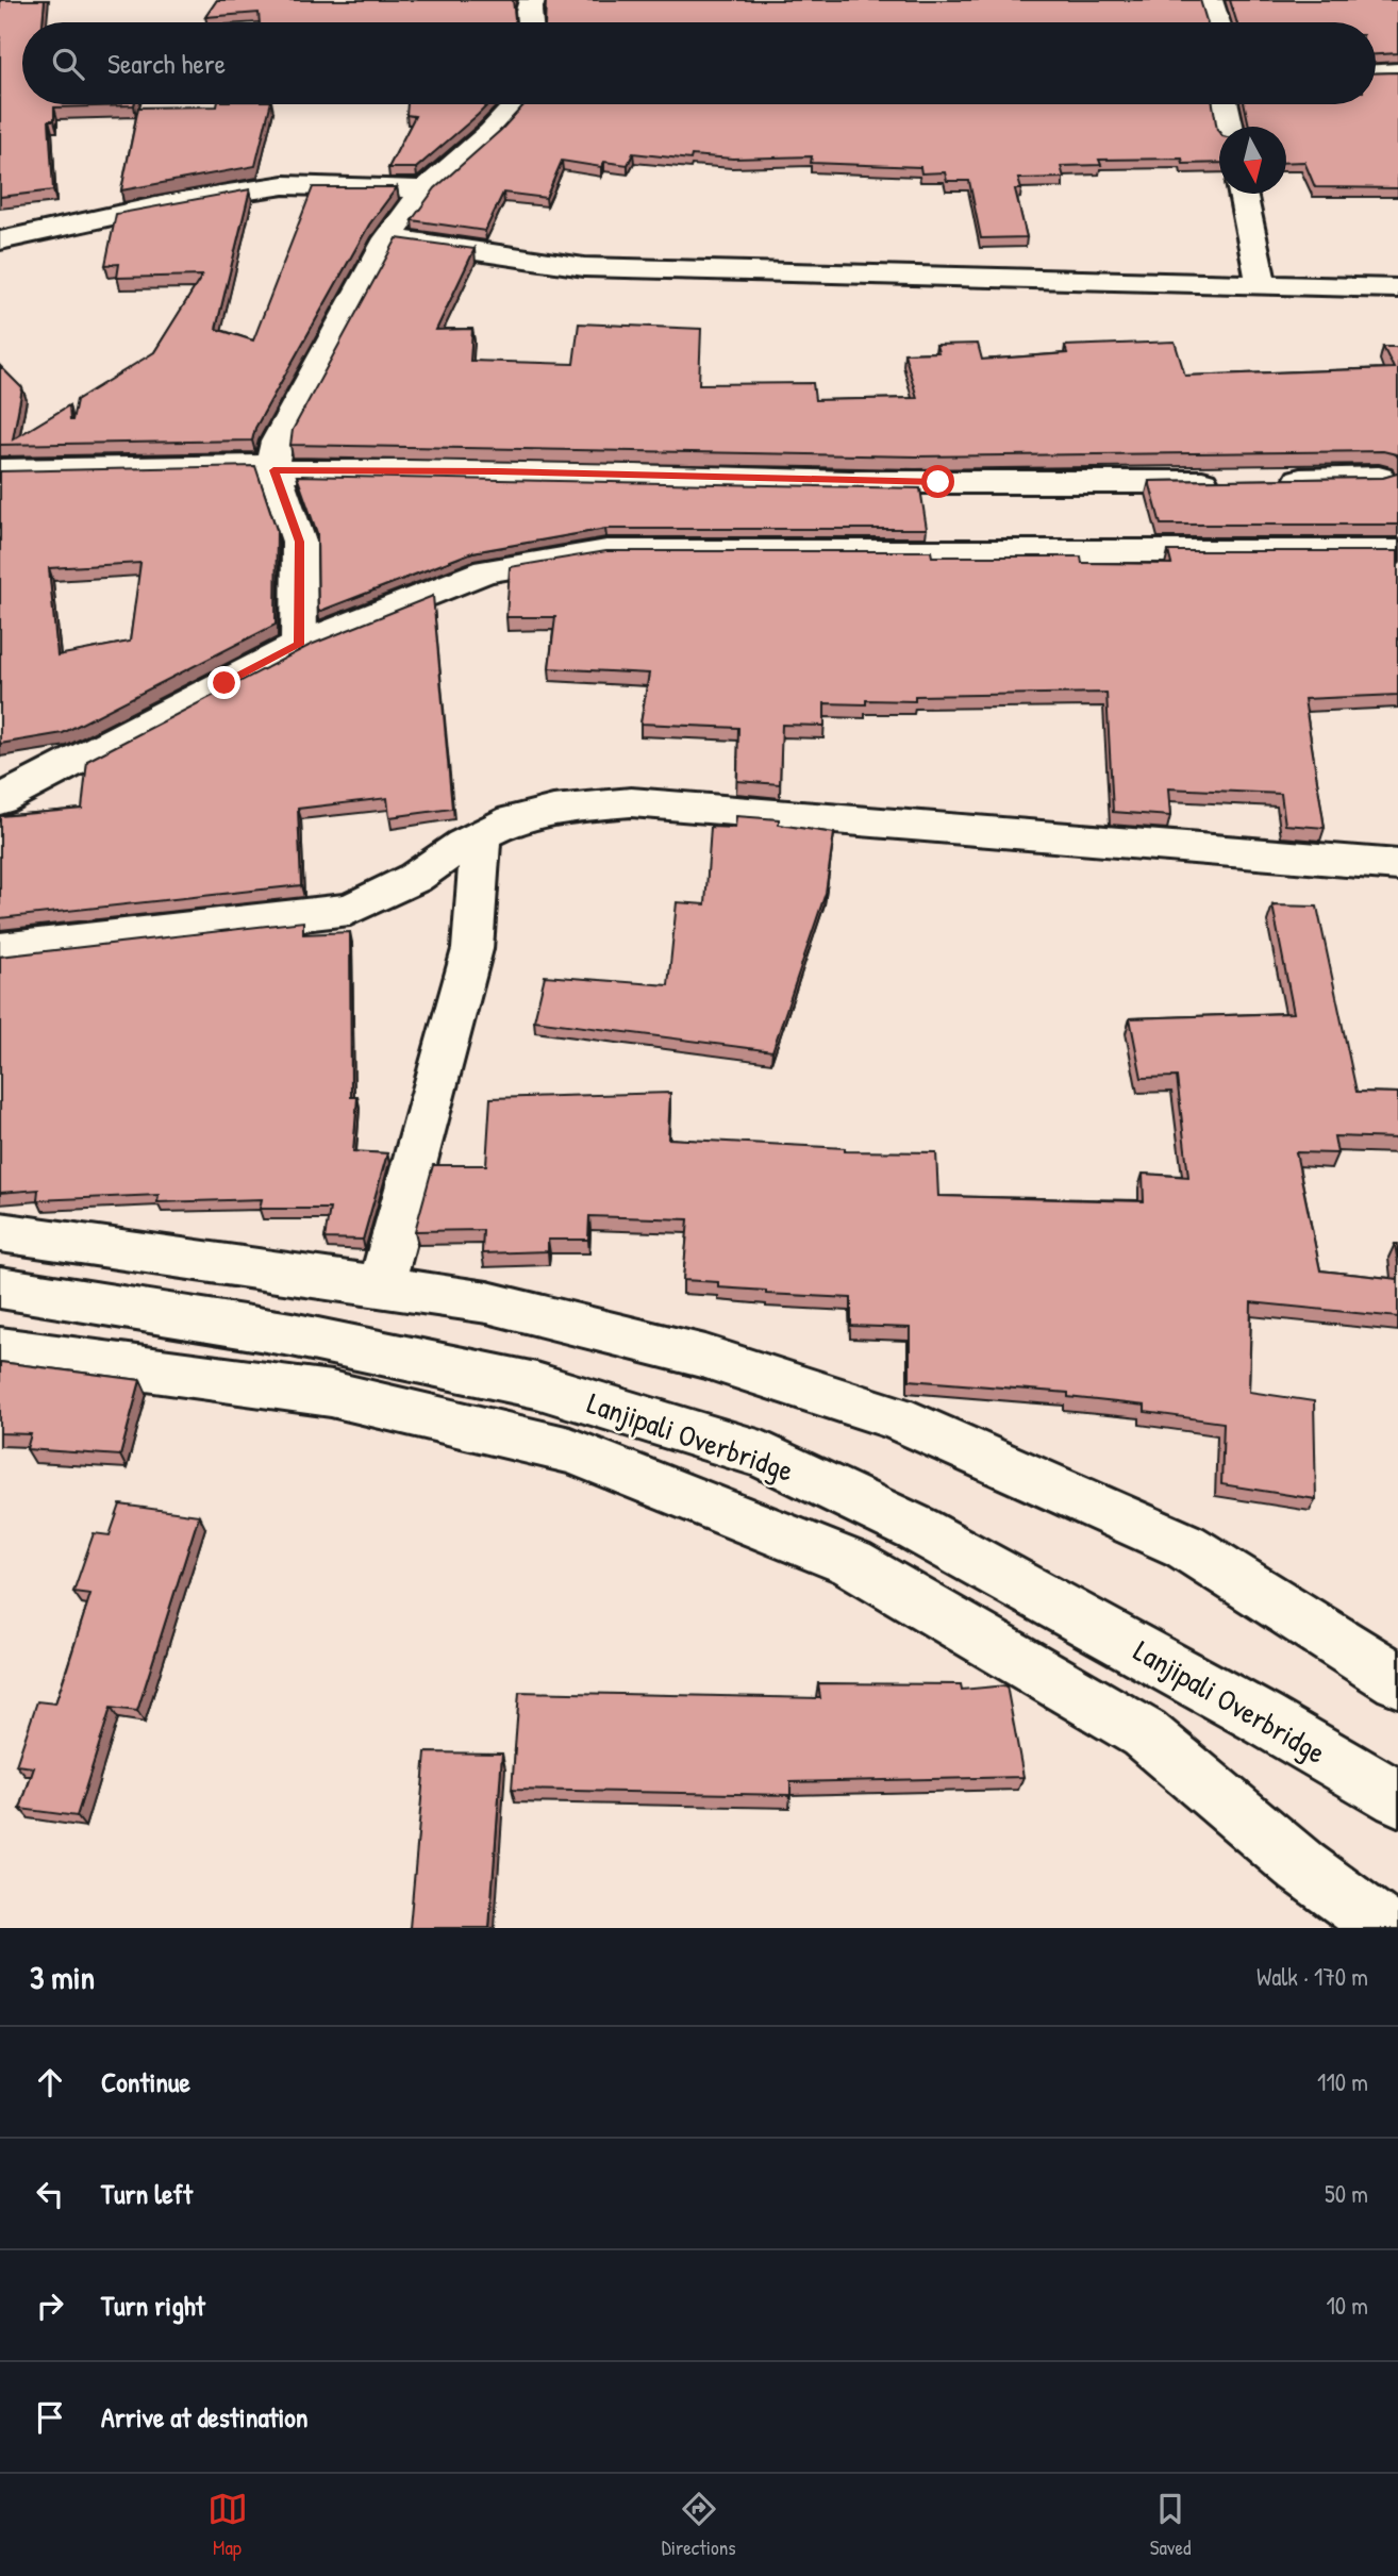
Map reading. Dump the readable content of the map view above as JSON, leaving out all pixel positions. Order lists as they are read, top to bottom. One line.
{"streets":{"street":["Lanjipali Overbridge"]},"north":"bottom","page":{"search":"Search here","heading":["3 min","Walk · 170 m"],"list":[["Continue","110 m"],["Turn left","50 m"],["Turn right","10 m"],"Arrive at destination"],"nav":["Map","Directions","Saved"]}}
